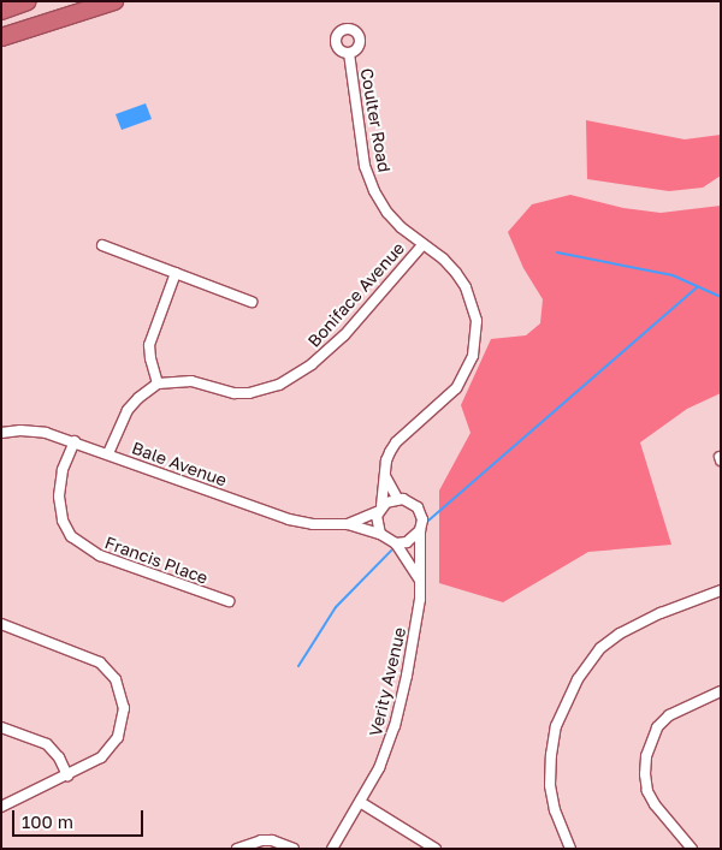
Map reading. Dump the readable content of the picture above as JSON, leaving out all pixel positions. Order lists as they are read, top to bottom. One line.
{"streets":{"street":["Coulter Road","Boniface Avenue","Bale Avenue","Francis Place","Verity Avenue"]},"crossings":[["Coulter Road","Boniface Avenue"],["Coulter Road","Bale Avenue"],["Coulter Road","Verity Avenue"],["Bale Avenue","Francis Place"],["Bale Avenue","Verity Avenue"]],"scale_bar":"100 m"}
